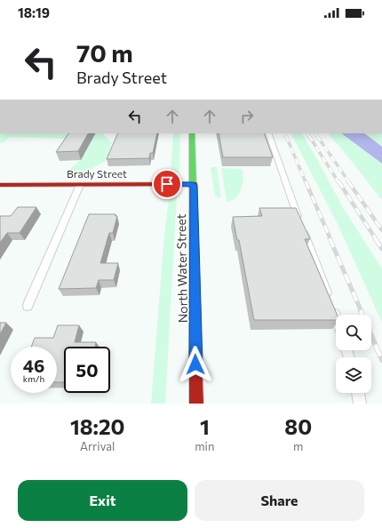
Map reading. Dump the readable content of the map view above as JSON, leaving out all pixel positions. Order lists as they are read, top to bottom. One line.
{"streets":{"main road":["Brady Street","North Water Street"]},"crossings":[["Brady Street","North Water Street"]],"page":{"status":"18:19","turn":["70 m","Brady Street"],"speed":"46 km/h","limit":"50","eta":["18:20","Arrival","1","min","80","m"],"buttons":["Exit","Share"]}}
